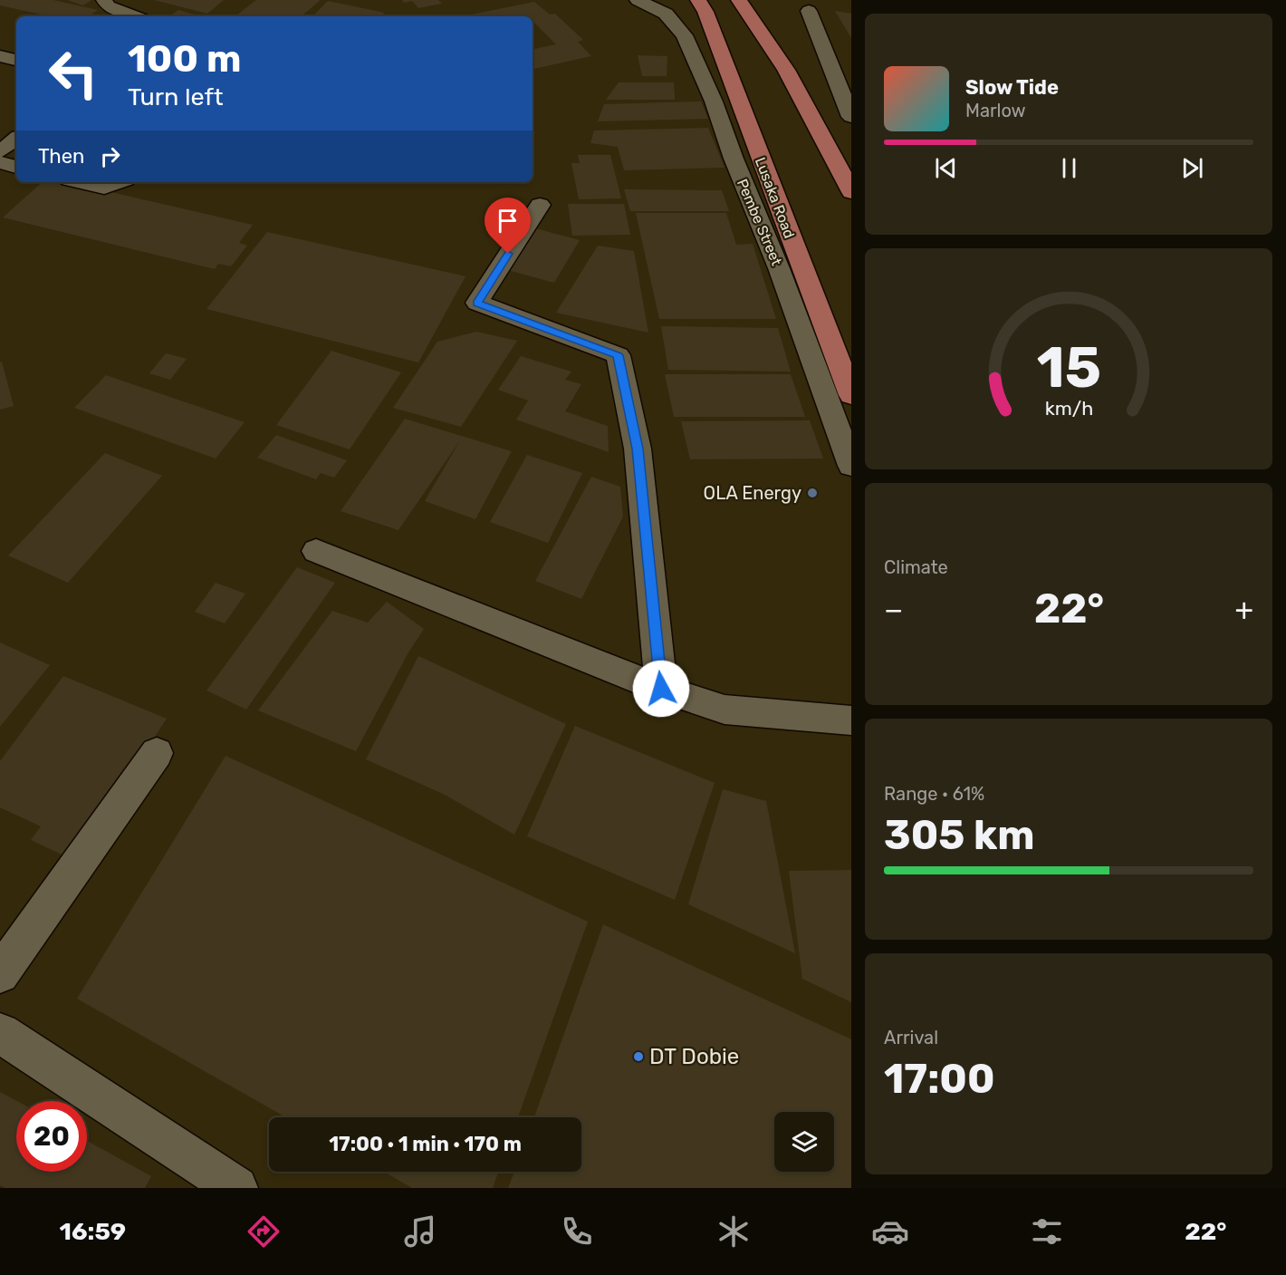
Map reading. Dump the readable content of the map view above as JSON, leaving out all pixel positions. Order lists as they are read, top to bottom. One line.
{"streets":{"main road":["Lusaka Road"],"street":["Pembe Street"]},"places":["OLA Energy","DT Dobie"],"page":{"turn":["100 m","Turn left"],"song":["Slow Tide","Marlow"],"then":"Then","tile":["Climate",["Range · 61%","305 km"],["Arrival","17:00"]],"heat":["−","22°","+"],"limit":"20","trip":"17:00 · 1 min · 170 m","tabs":["16:59","22°"],"gauge":["15","km/h"]}}
